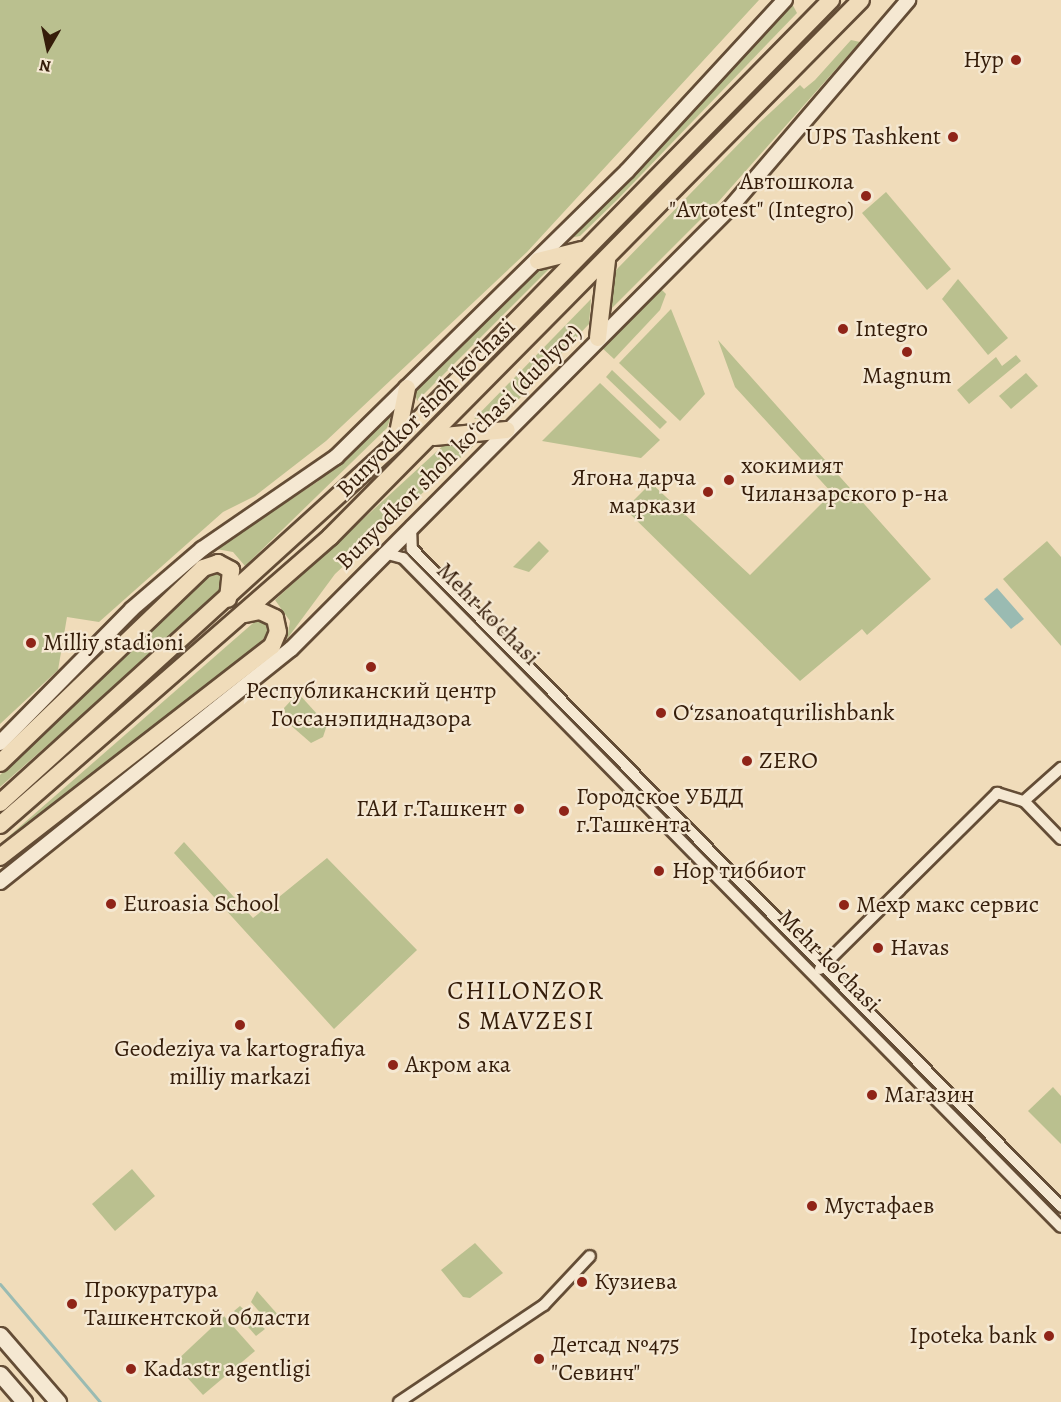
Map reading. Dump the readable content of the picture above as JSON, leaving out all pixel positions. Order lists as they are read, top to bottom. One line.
{"streets":{"main road":["Bunyodkor shoh ko'chasi"],"street":["Bunyodkor shoh koʻchasi (dublyor)","Mehr ko'chasi"]},"crossings":[["Bunyodkor shoh koʻchasi (dublyor)","Mehr ko'chasi"]],"districts":["CHILONZOR S MAVZESI"],"places":["Нур","UPS Tashkent","Автошкола \"Avtotest\" (Integro)","Integro","Magnum","хокимият Чиланзарского р-на","Ягона дарча маркази","Milliy stadioni","Республиканский центр Госсанэпиднадзора","Oʻzsanoatqurilishbank","ZERO","ГАИ г.Ташкент","Городское УБДД г.Ташкента","Нор тиббиот","Euroasia School","Мехр макс сервис","Havas","Geodeziya va kartografiya milliy markazi","Акром ака","Магазин","Мустафаев","Кузиева","Прокуратура Ташкентской области","Ipoteka bank","Детсад №475 \"Севинч\"","Kadastr agentligi"],"north":"bottom"}
